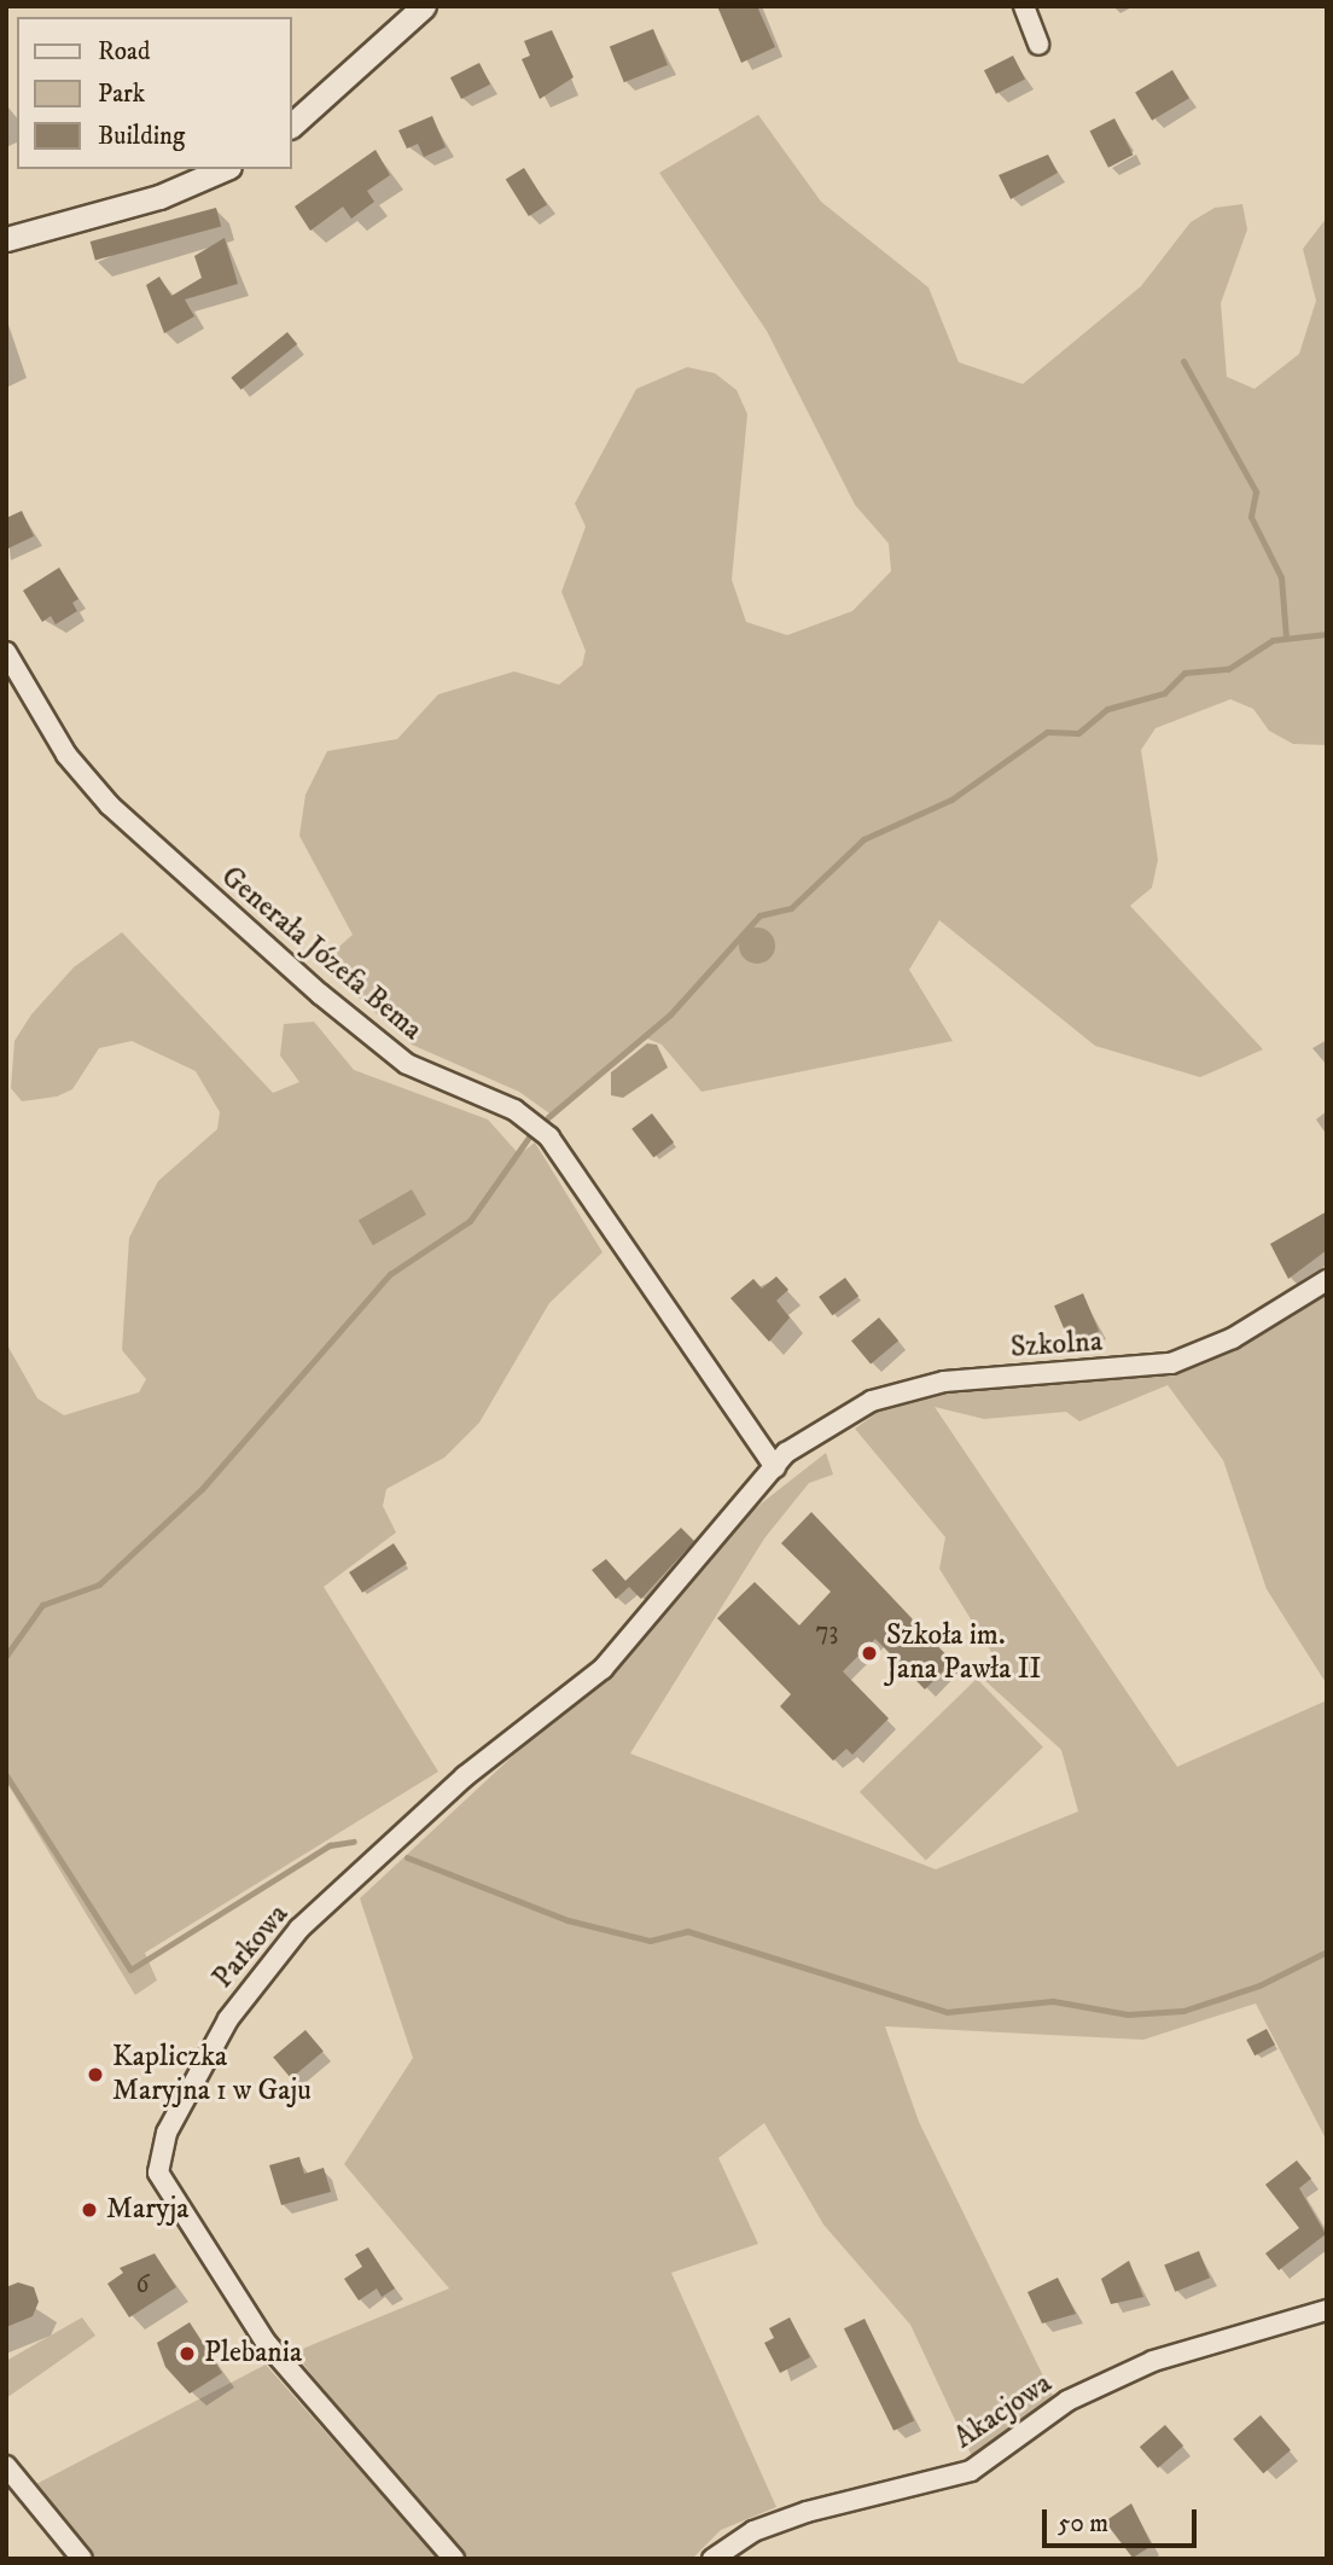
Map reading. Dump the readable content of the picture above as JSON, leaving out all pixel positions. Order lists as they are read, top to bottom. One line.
{"streets":{"street":["Generała Józefa Bema","Szkolna","Parkowa","Akacjowa"]},"crossings":[["Generała Józefa Bema","Szkolna"],["Generała Józefa Bema","Parkowa"],["Szkolna","Parkowa"]],"places":["Szkoła im. Jana Pawła II","Kapliczka Maryjna 1 w Gaju","Maryja","Plebania"],"house_numbers":["73","6"],"legend":["Road","Park","Building"],"scale_bar":"50 m"}
